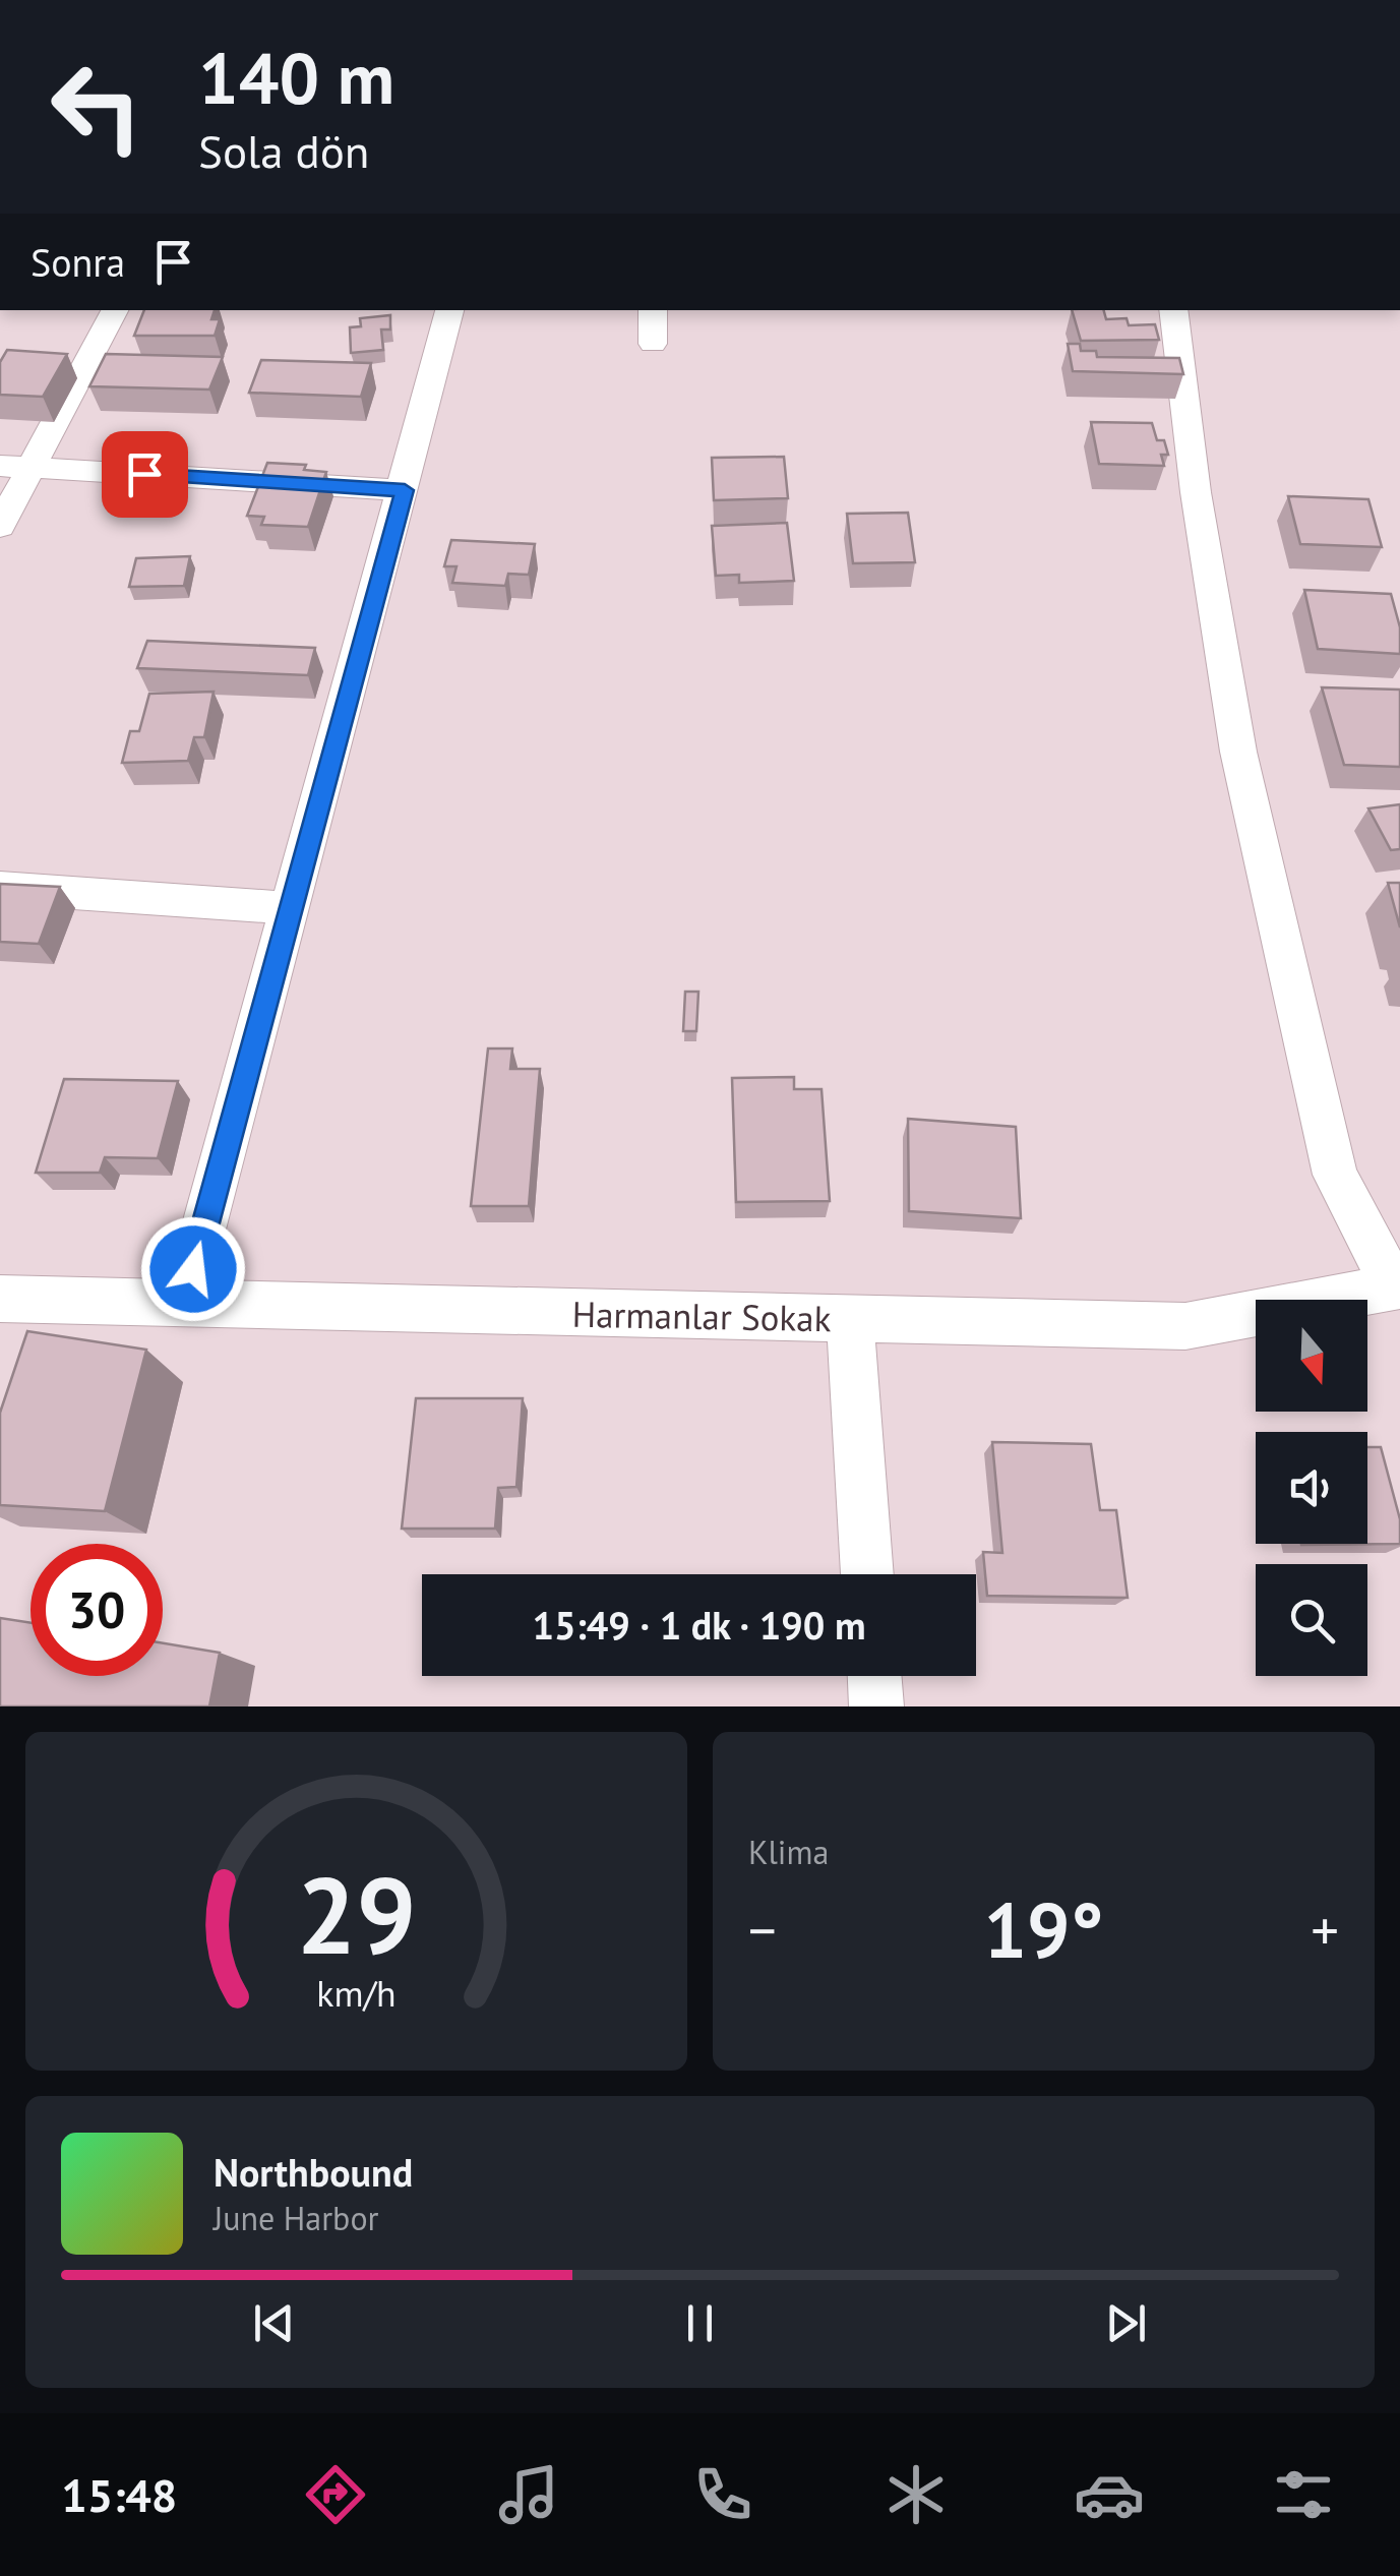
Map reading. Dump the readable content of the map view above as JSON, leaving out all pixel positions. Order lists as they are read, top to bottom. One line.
{"streets":{"street":["Harmanlar Sokak"]},"north":"bottom","page":{"turn":["140 m","Sola dön"],"then":"Sonra","limit":"30","trip":"15:49 · 1 dk · 190 m","tile":"Klima","heat":["−","19°","+"],"song":["Northbound","June Harbor"],"tabs":"15:48","gauge":["29","km/h"]}}
